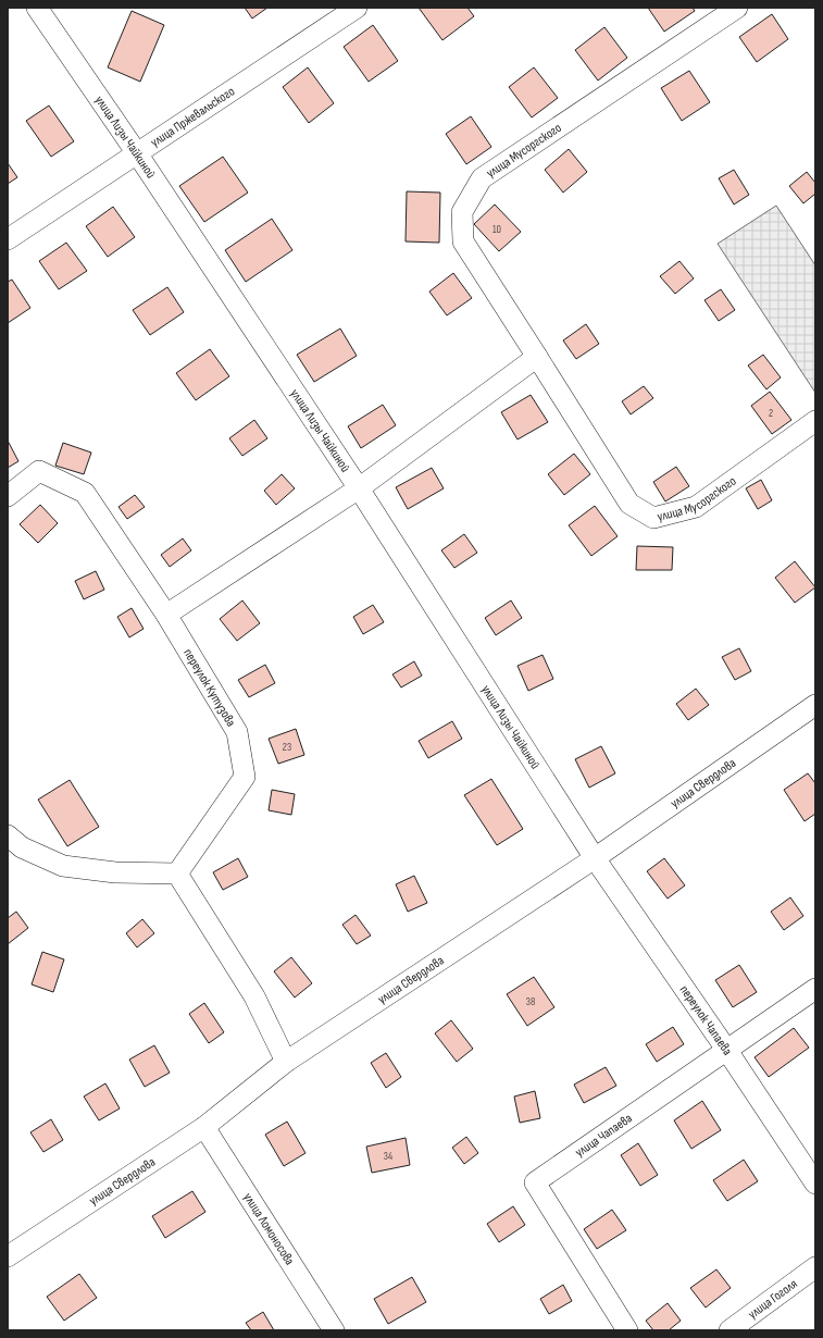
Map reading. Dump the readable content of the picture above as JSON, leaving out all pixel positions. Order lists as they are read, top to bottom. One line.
{"streets":{"street":["улица Пржевальского","улица Лизы Чайкиной","улица Мусоргского","переулок Кутузова","улица Свердлова","переулок Чапаева","улица Чапаева","улица Ломоносова","улица Гоголя"]},"crossings":[["улица Пржевальского","улица Лизы Чайкиной"],["улица Лизы Чайкиной","улица Свердлова"],["улица Лизы Чайкиной","переулок Чапаева"],["улица Свердлова","переулок Чапаева"],["улица Свердлова","улица Ломоносова"],["переулок Чапаева","улица Чапаева"]],"house_numbers":["10","2","23","38","34"]}
